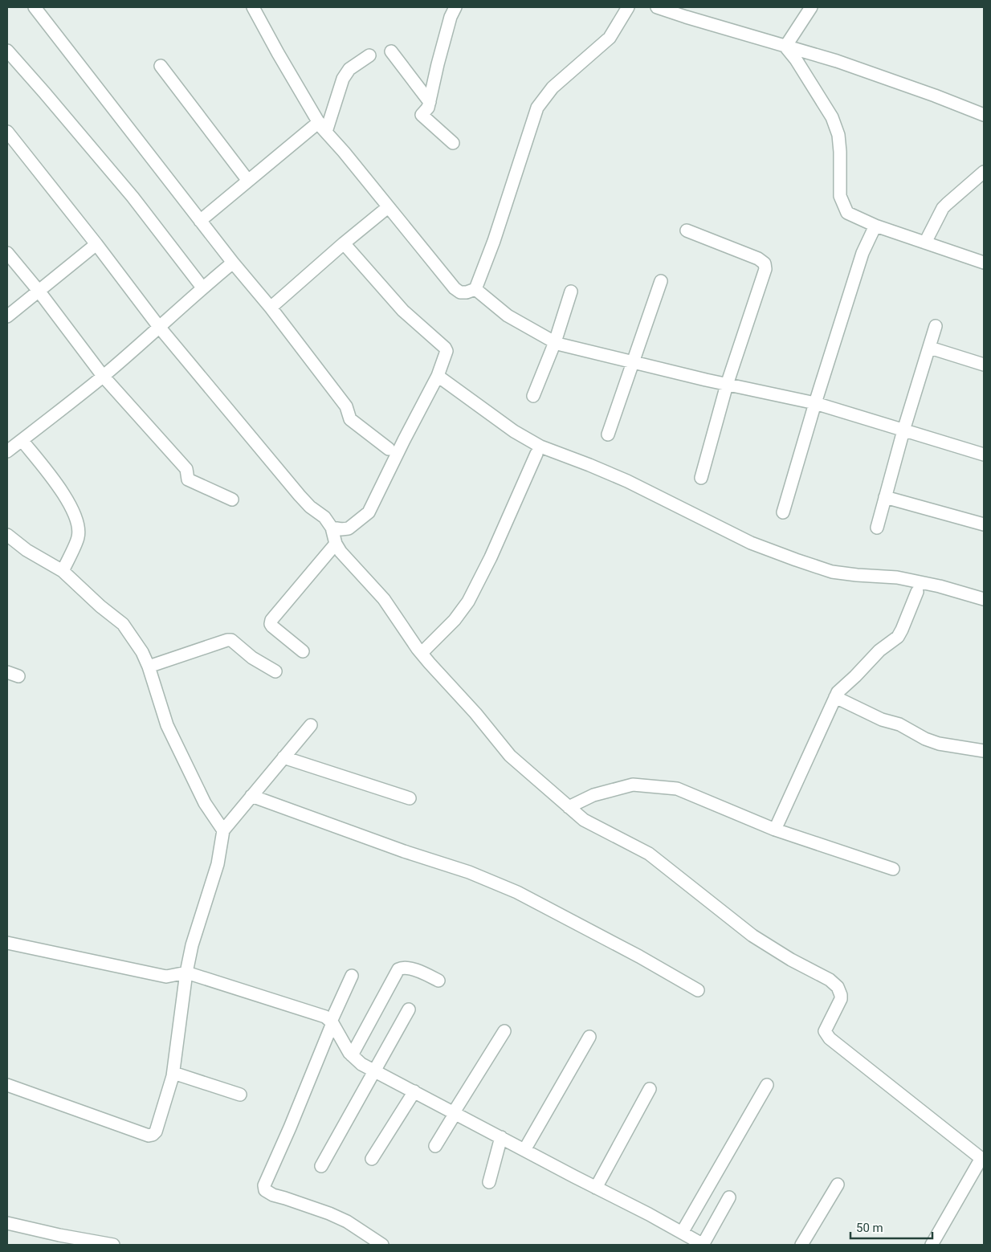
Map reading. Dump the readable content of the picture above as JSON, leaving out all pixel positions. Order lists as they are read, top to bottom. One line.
{"scale_bar":"50 m"}
